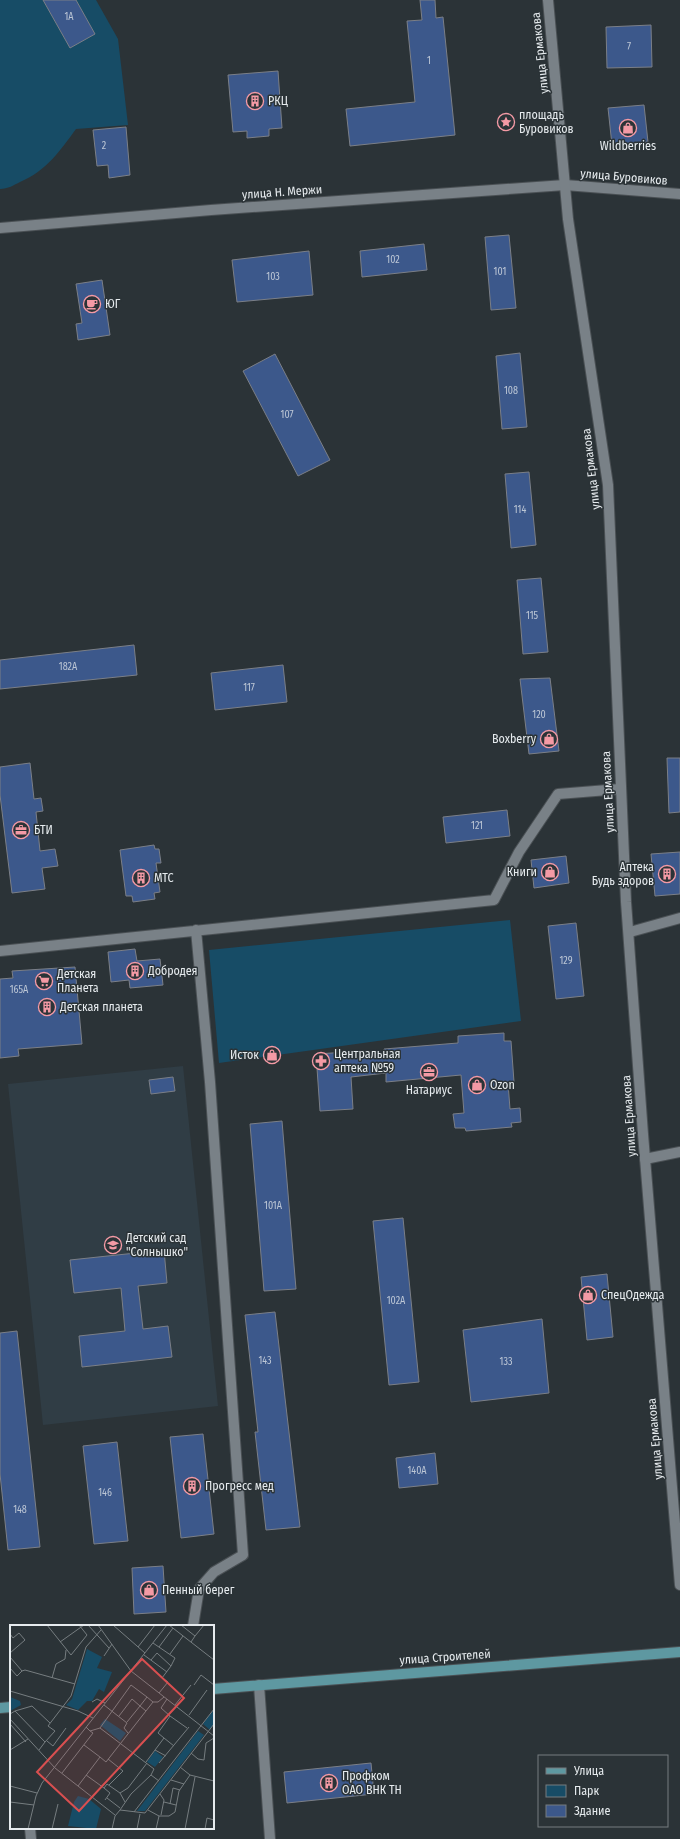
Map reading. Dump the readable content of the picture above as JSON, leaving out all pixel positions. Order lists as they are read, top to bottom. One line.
{"streets":{"main road":["улица Строителей"],"street":["улица Ермакова","улица Буровиков","улица Н. Мержи"]},"crossings":[["улица Ермакова","улица Буровиков"],["улица Ермакова","улица Н. Мержи"],["улица Буровиков","улица Н. Мержи"]],"places":{"building":["РКЦ","Аптека Будь здоров","МТС","Добродея","Детская планета","Прогресс мед","Профком ОАО ВНК ТН"],"place":["площадь Буровиков"],"shop":["Wildberries","Boxberry","Книги","Исток","Ozon","СпецОдежда","Пенный берег"],"cafe":["ЮГ"],"office":["БТИ","Натариус"],"supermarket":["Детская Планета"],"pharmacy":["Центральная аптека №59"],"school or university":["Детский сад \"Солнышко\""]},"house_numbers":["1А","7","1","2","102","101","103","108","107","114","115","182А","117","120","121","129","165А","101А","102А","143","133","140А","146","148"],"legend":["Улица","Парк","Здание"]}
